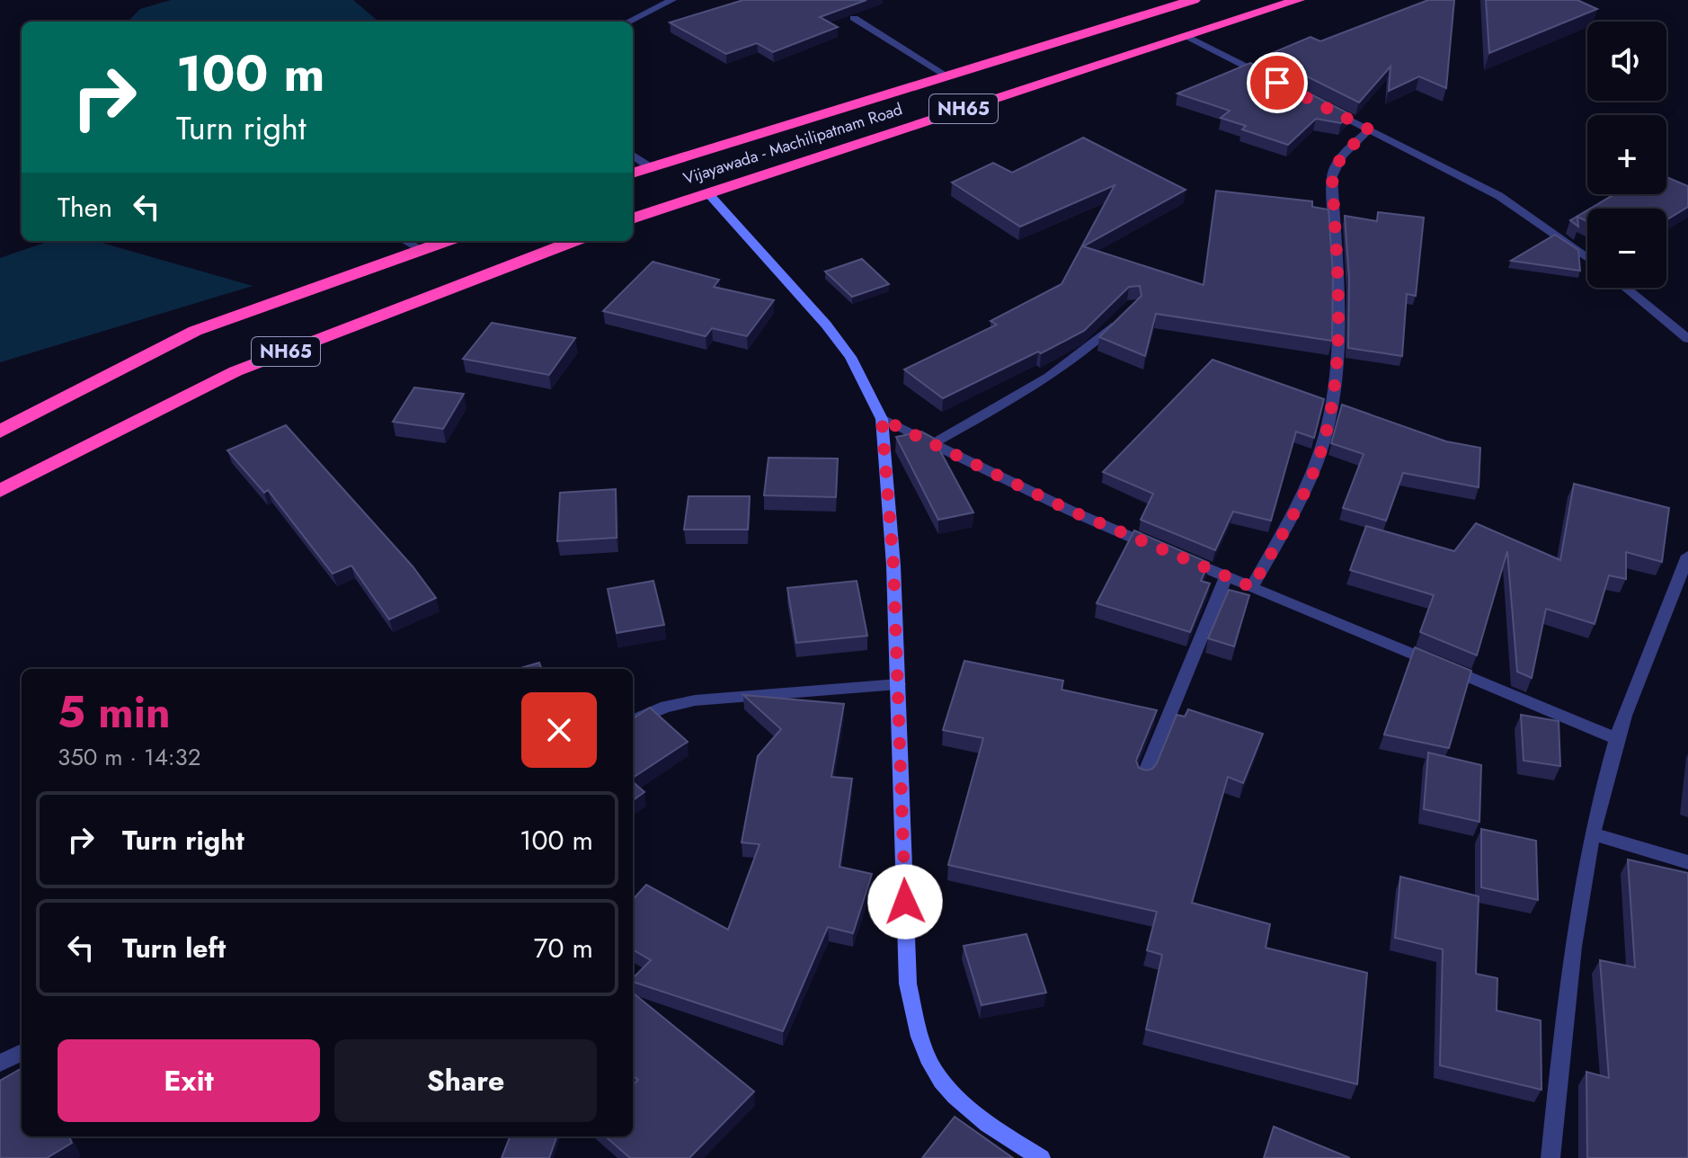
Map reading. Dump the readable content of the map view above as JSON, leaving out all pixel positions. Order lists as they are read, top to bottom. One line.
{"streets":{"highway":["NH65","Vijayawada - Machilipatnam Road"]},"page":{"map_buttons":["+","−"],"turn":["100 m","Turn right"],"then":"Then","heading":["5 min","350 m · 14:32"],"list":[{"name":"Turn right","value":"100 m"},{"name":"Turn left","value":"70 m"}],"buttons":["Exit","Share"]}}
